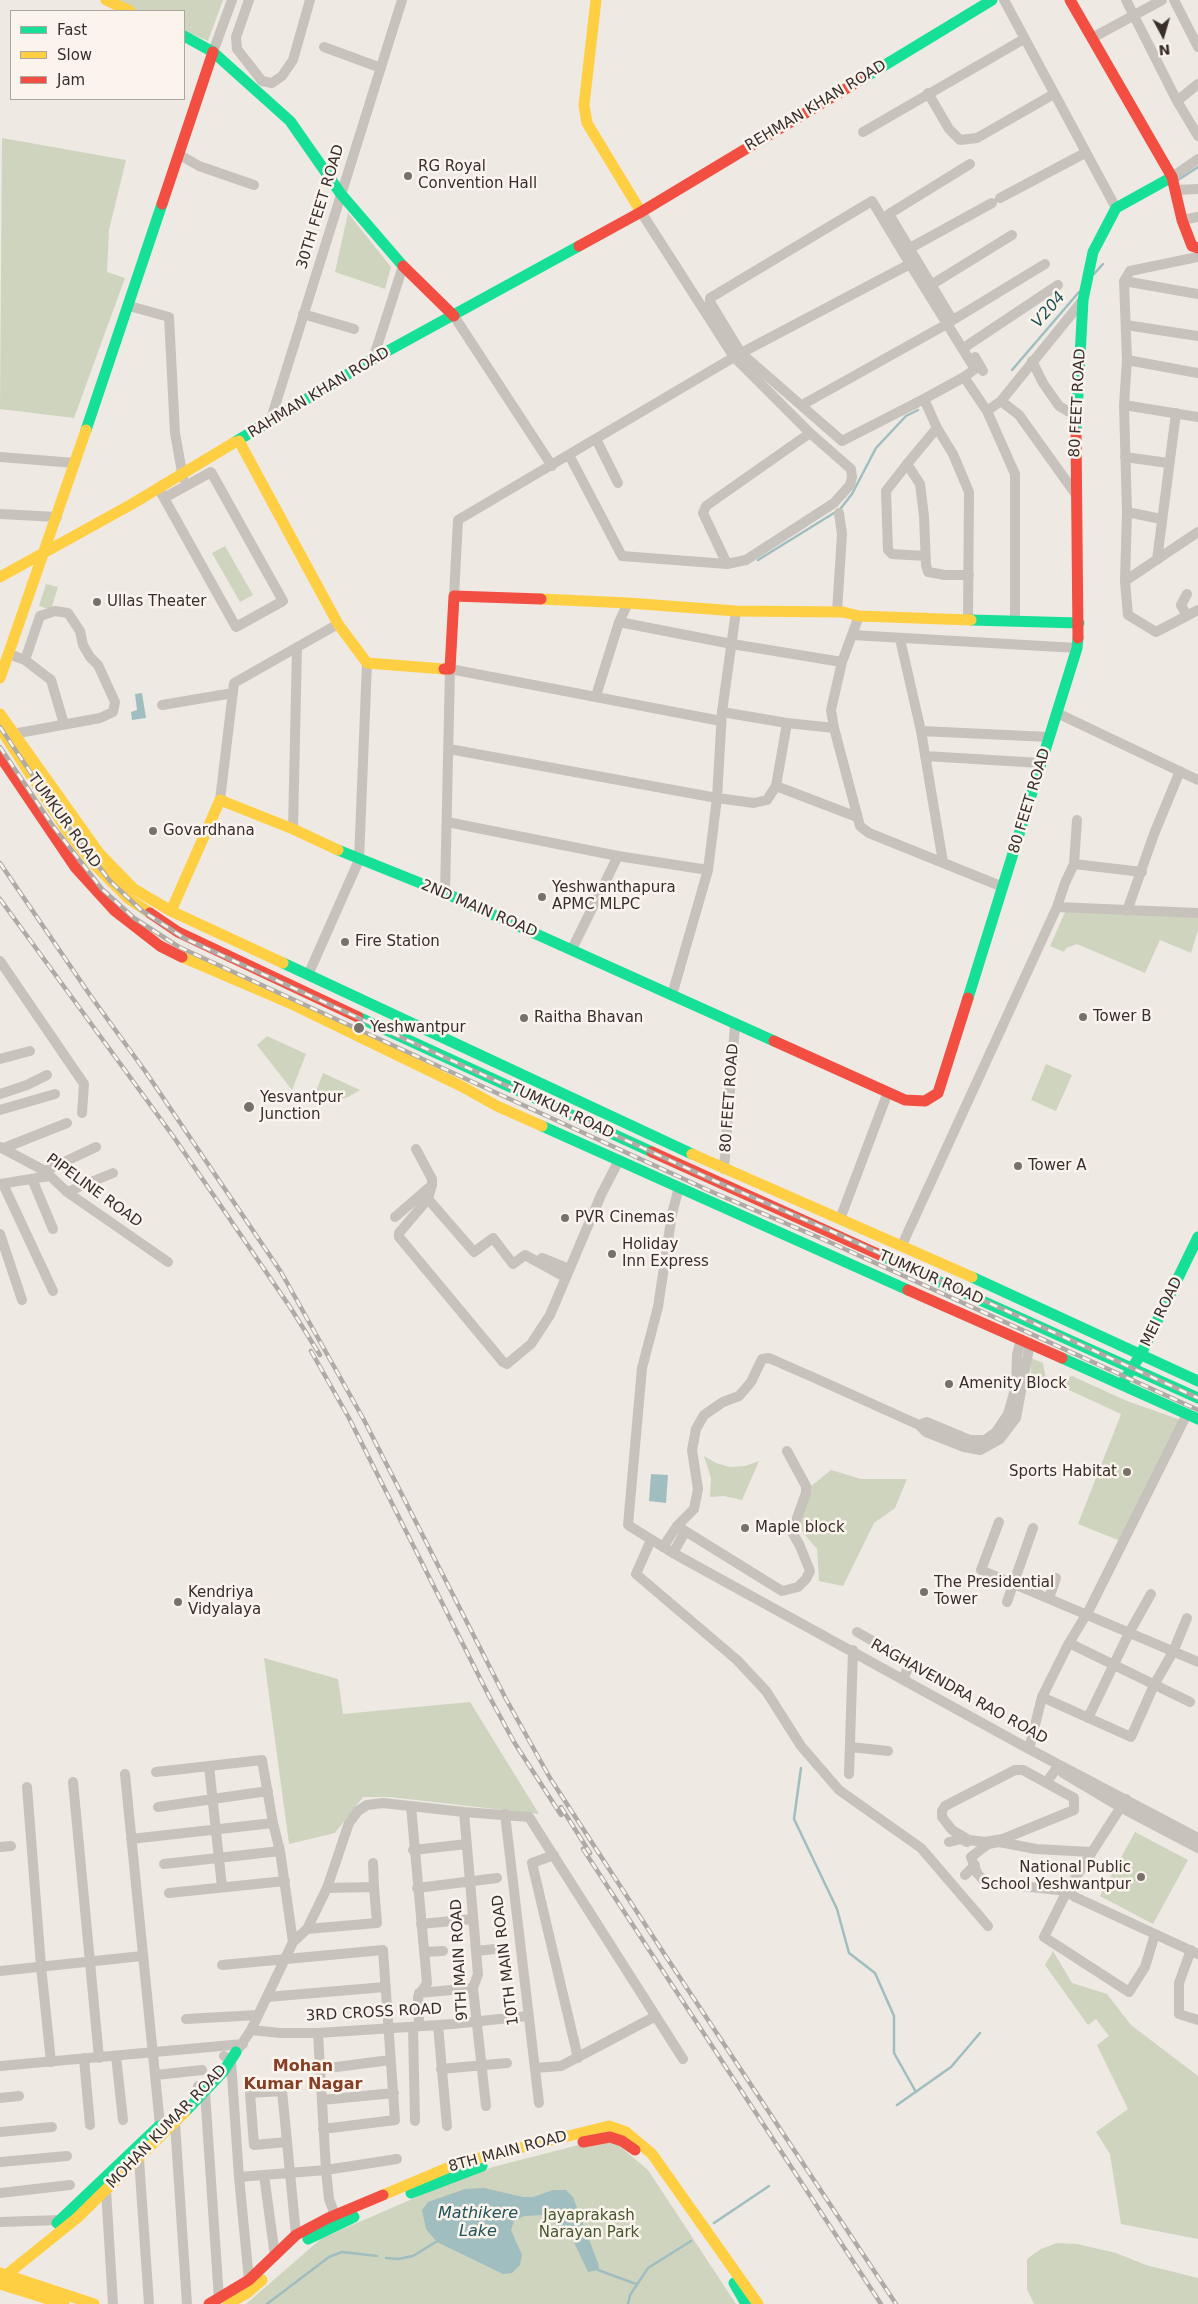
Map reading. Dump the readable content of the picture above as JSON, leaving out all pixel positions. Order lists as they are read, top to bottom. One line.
{"streets":{"main road":["REHMAN KHAN ROAD","RAHMAN KHAN ROAD","80 FEET ROAD","TUMKUR ROAD","2ND MAIN ROAD","MEI ROAD","MOHAN KUMAR ROAD","8TH MAIN ROAD"],"street":["30TH FEET ROAD","PIPELINE ROAD","RAGHAVENDRA RAO ROAD","9TH MAIN ROAD","10TH MAIN ROAD","3RD CROSS ROAD"]},"crossings":[["REHMAN KHAN ROAD","RAHMAN KHAN ROAD"],["30TH FEET ROAD","RAHMAN KHAN ROAD"],["80 FEET ROAD","2ND MAIN ROAD"],["TUMKUR ROAD","MEI ROAD"],["TUMKUR ROAD","RAGHAVENDRA RAO ROAD"],["9TH MAIN ROAD","3RD CROSS ROAD"],["10TH MAIN ROAD","3RD CROSS ROAD"],["3RD CROSS ROAD","MOHAN KUMAR ROAD"]],"districts":["Mohan Kumar Nagar"],"water":["V204","Mathikere Lake"],"parks":["Jayaprakash Narayan Park"],"places":["RG Royal Convention Hall","Ullas Theater","Govardhana","Yeshwanthapura APMC MLPC","Fire Station","Tower B","Raitha Bhavan","Yeshwantpur","Yesvantpur Junction","Tower A","PVR Cinemas","Holiday Inn Express","Amenity Block","Sports Habitat","Maple block","The Presidential Tower","Kendriya Vidyalaya","National Public School Yeshwantpur"],"legend":["Fast","Slow","Jam"],"north":"bottom"}
